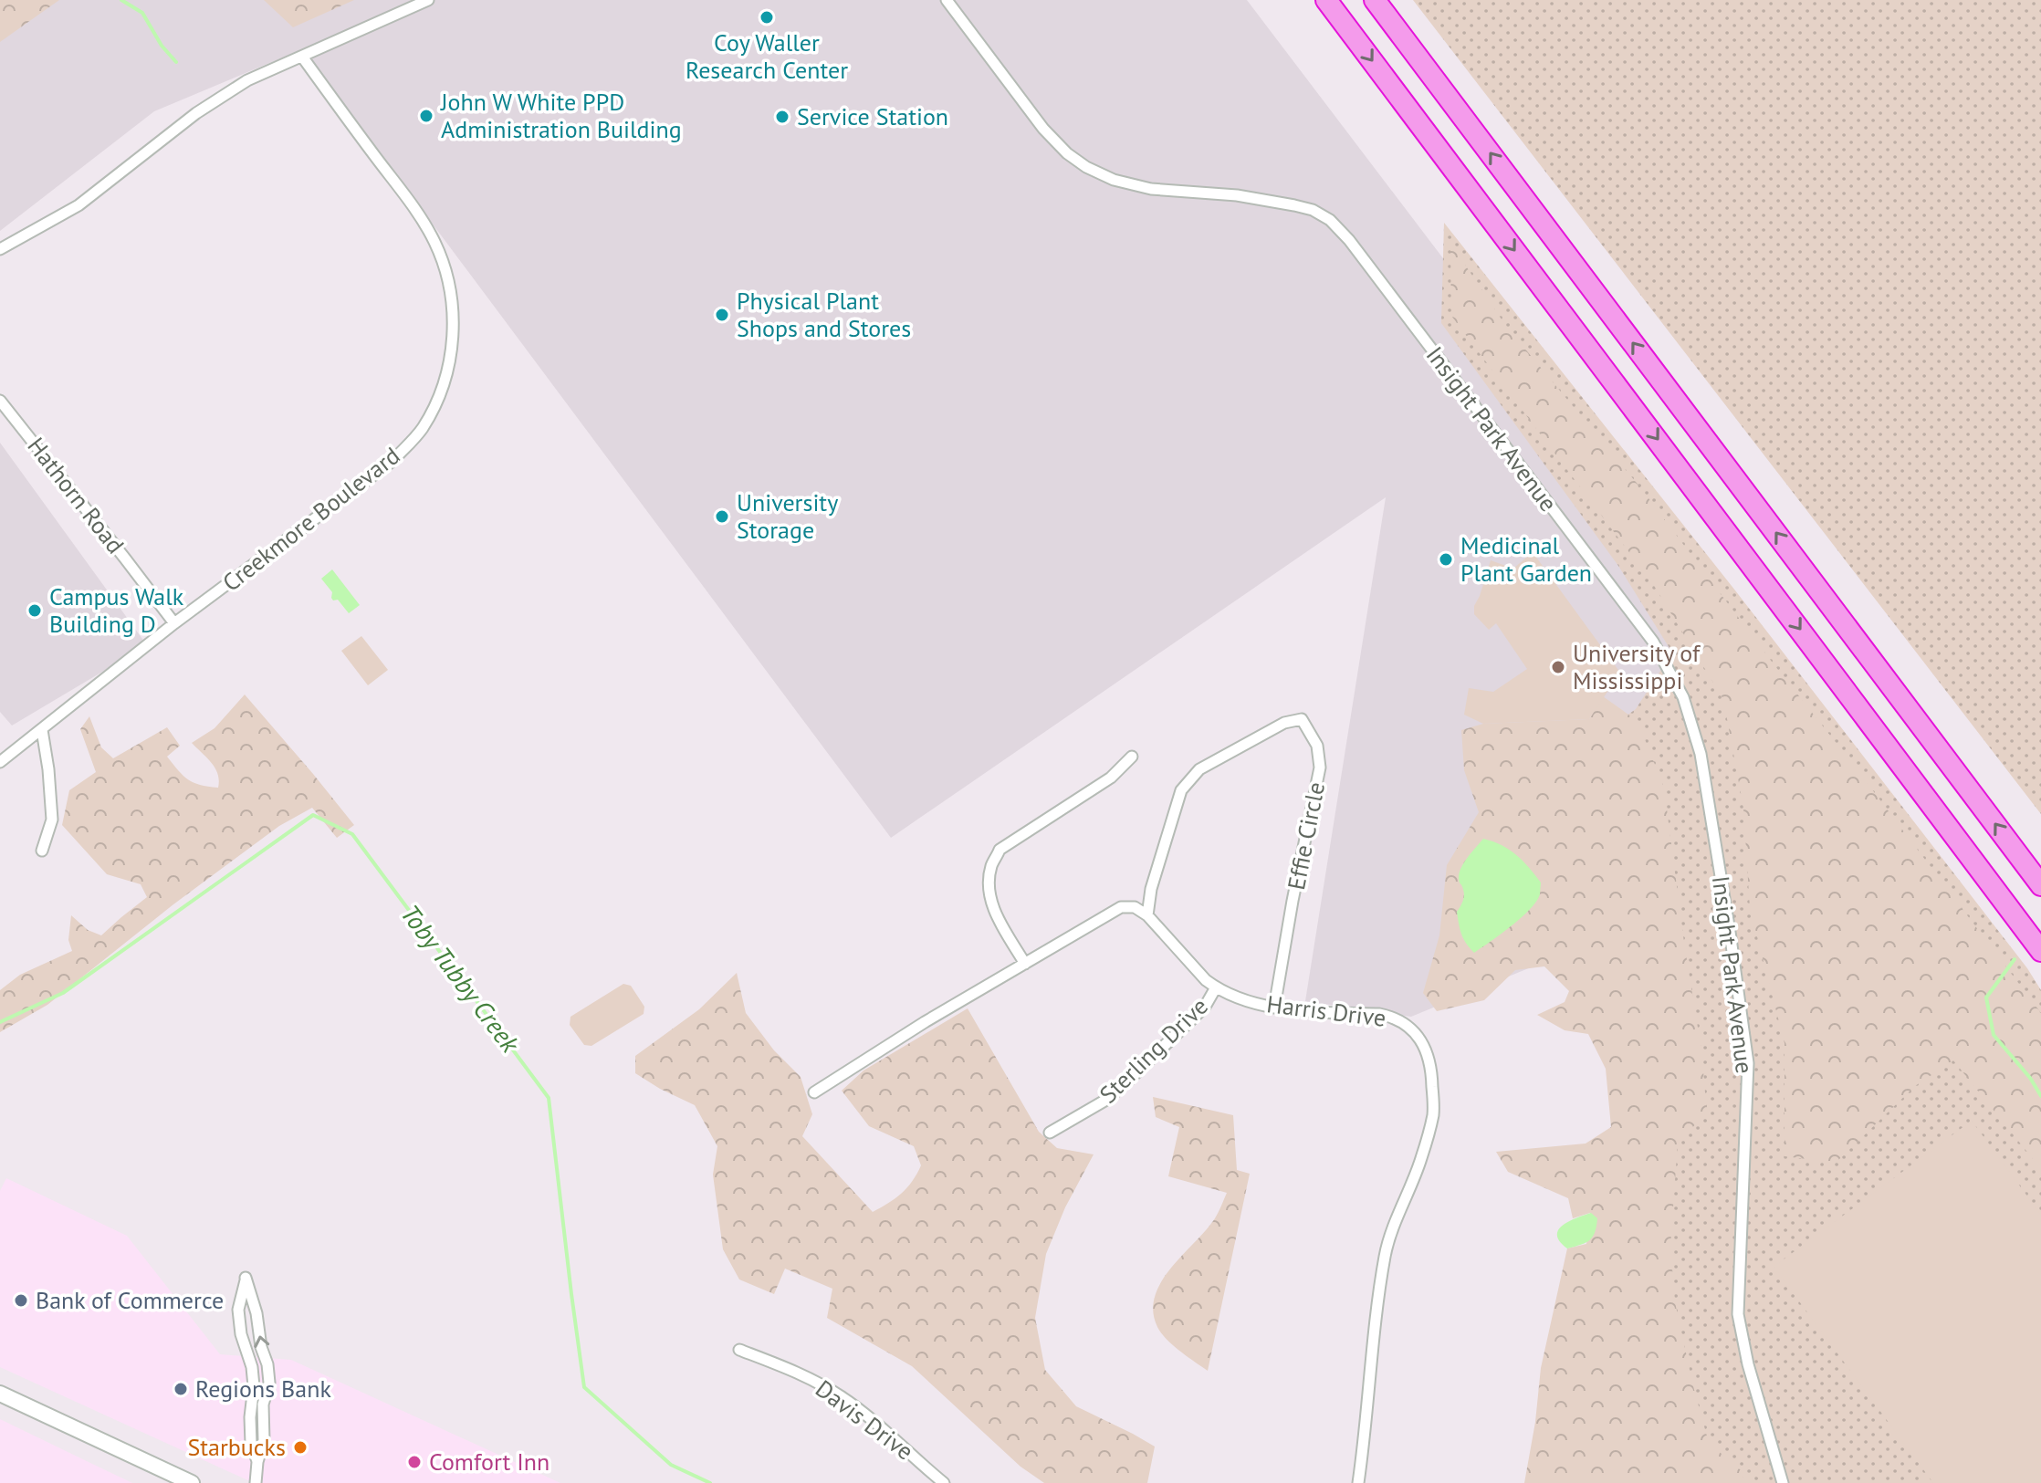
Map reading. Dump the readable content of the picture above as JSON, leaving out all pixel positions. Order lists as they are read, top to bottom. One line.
{"streets":{"street":["Insight Park Avenue","Hathorn Road","Creekmore Boulevard","Effie Circle","Harris Drive","Sterling Drive","Davis Drive"]},"crossings":[["Hathorn Road","Creekmore Boulevard"],["Effie Circle","Harris Drive"],["Harris Drive","Sterling Drive"]],"water":["Toby Tubby Creek"],"places":["Coy Waller Research Center","John W White PPD Administration Building","Service Station","Physical Plant Shops and Stores","University Storage","Medicinal Plant Garden","Campus Walk Building D","University of Mississippi","Bank of Commerce","Regions Bank","Starbucks","Comfort Inn"]}
